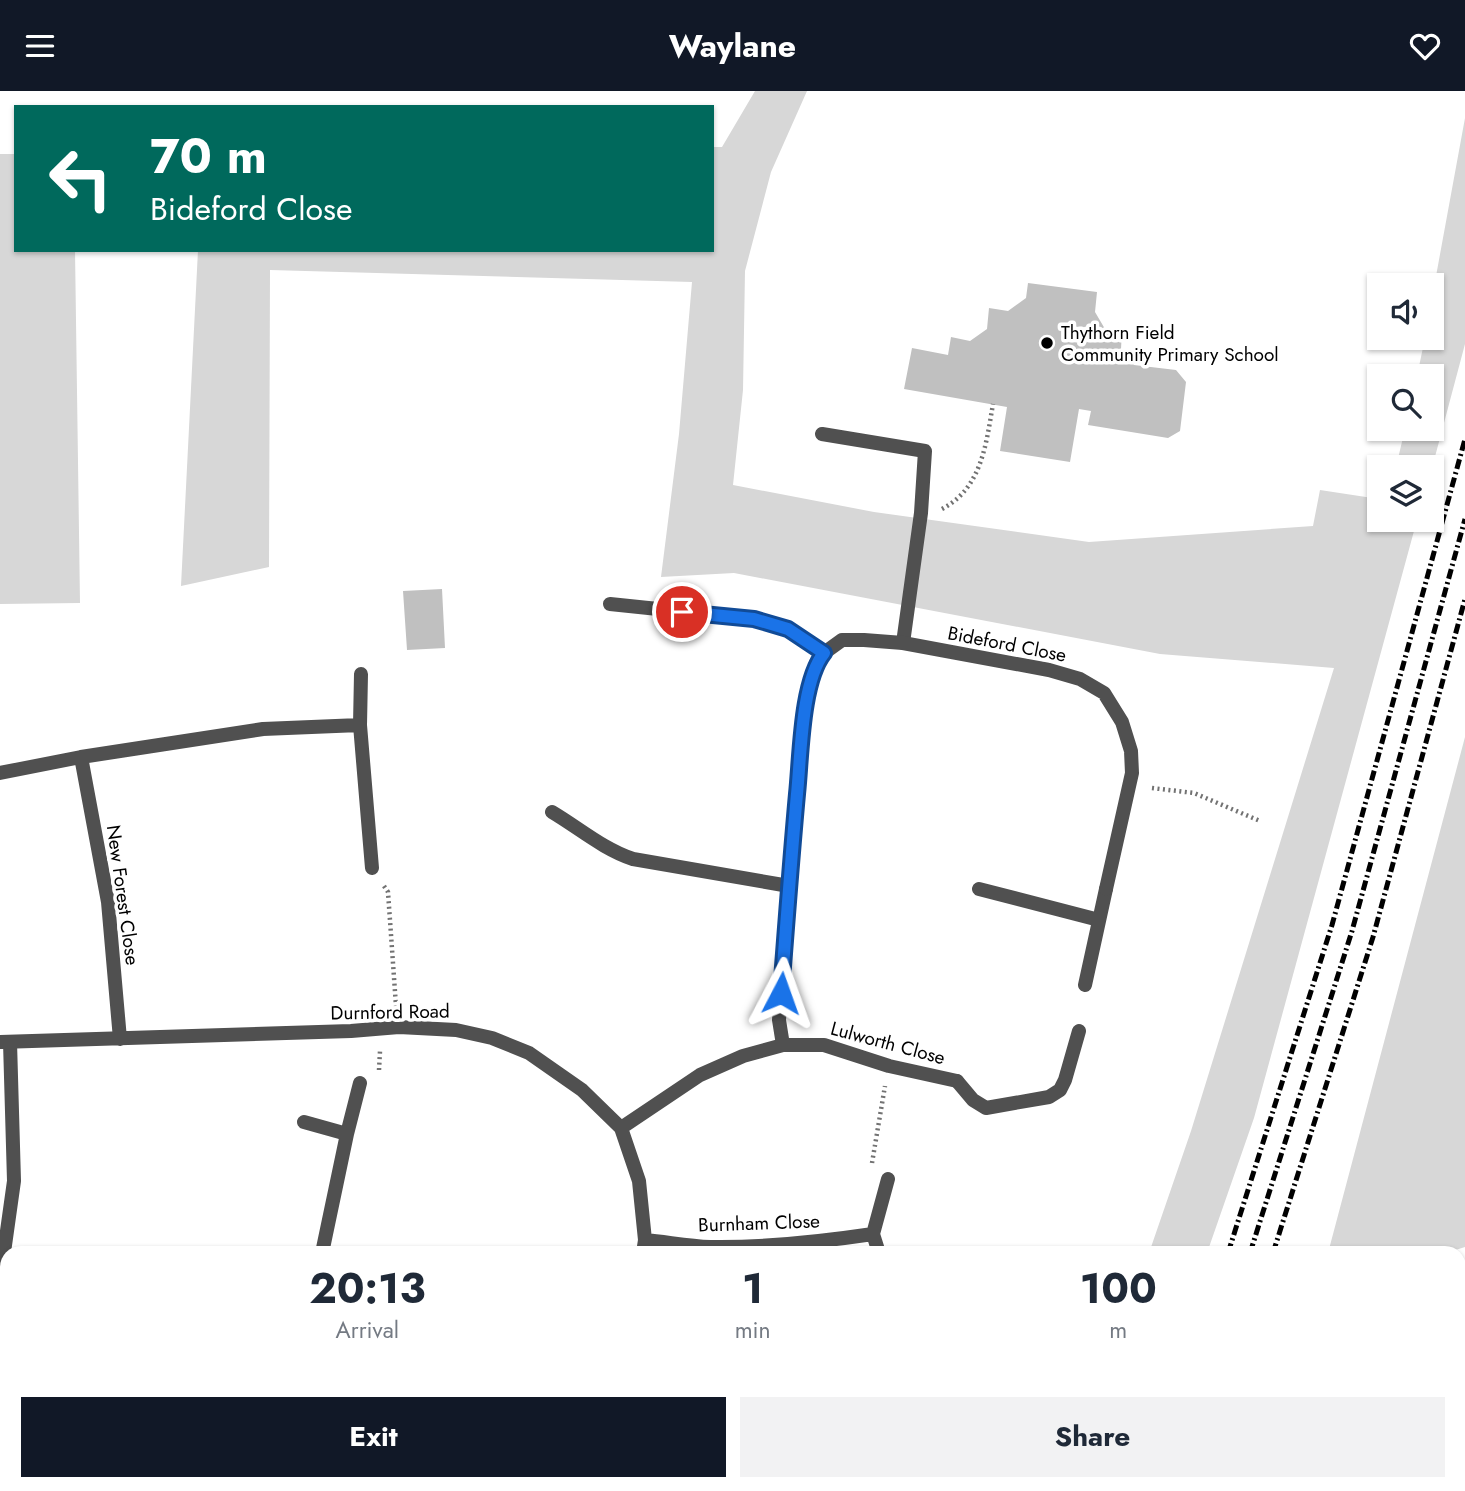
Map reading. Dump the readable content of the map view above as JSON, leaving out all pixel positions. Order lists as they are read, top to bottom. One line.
{"streets":{"street":["Bideford Close","New Forest Close","Durnford Road","Lulworth Close","Burnham Close"]},"crossings":[["New Forest Close","Durnford Road"],["Durnford Road","Lulworth Close"]],"places":["Thythorn Field Community Primary School"],"page":{"header":"Waylane","turn":["70 m","Bideford Close"],"eta":["20:13","Arrival","1","min","100","m"],"buttons":["Exit","Share"]}}
